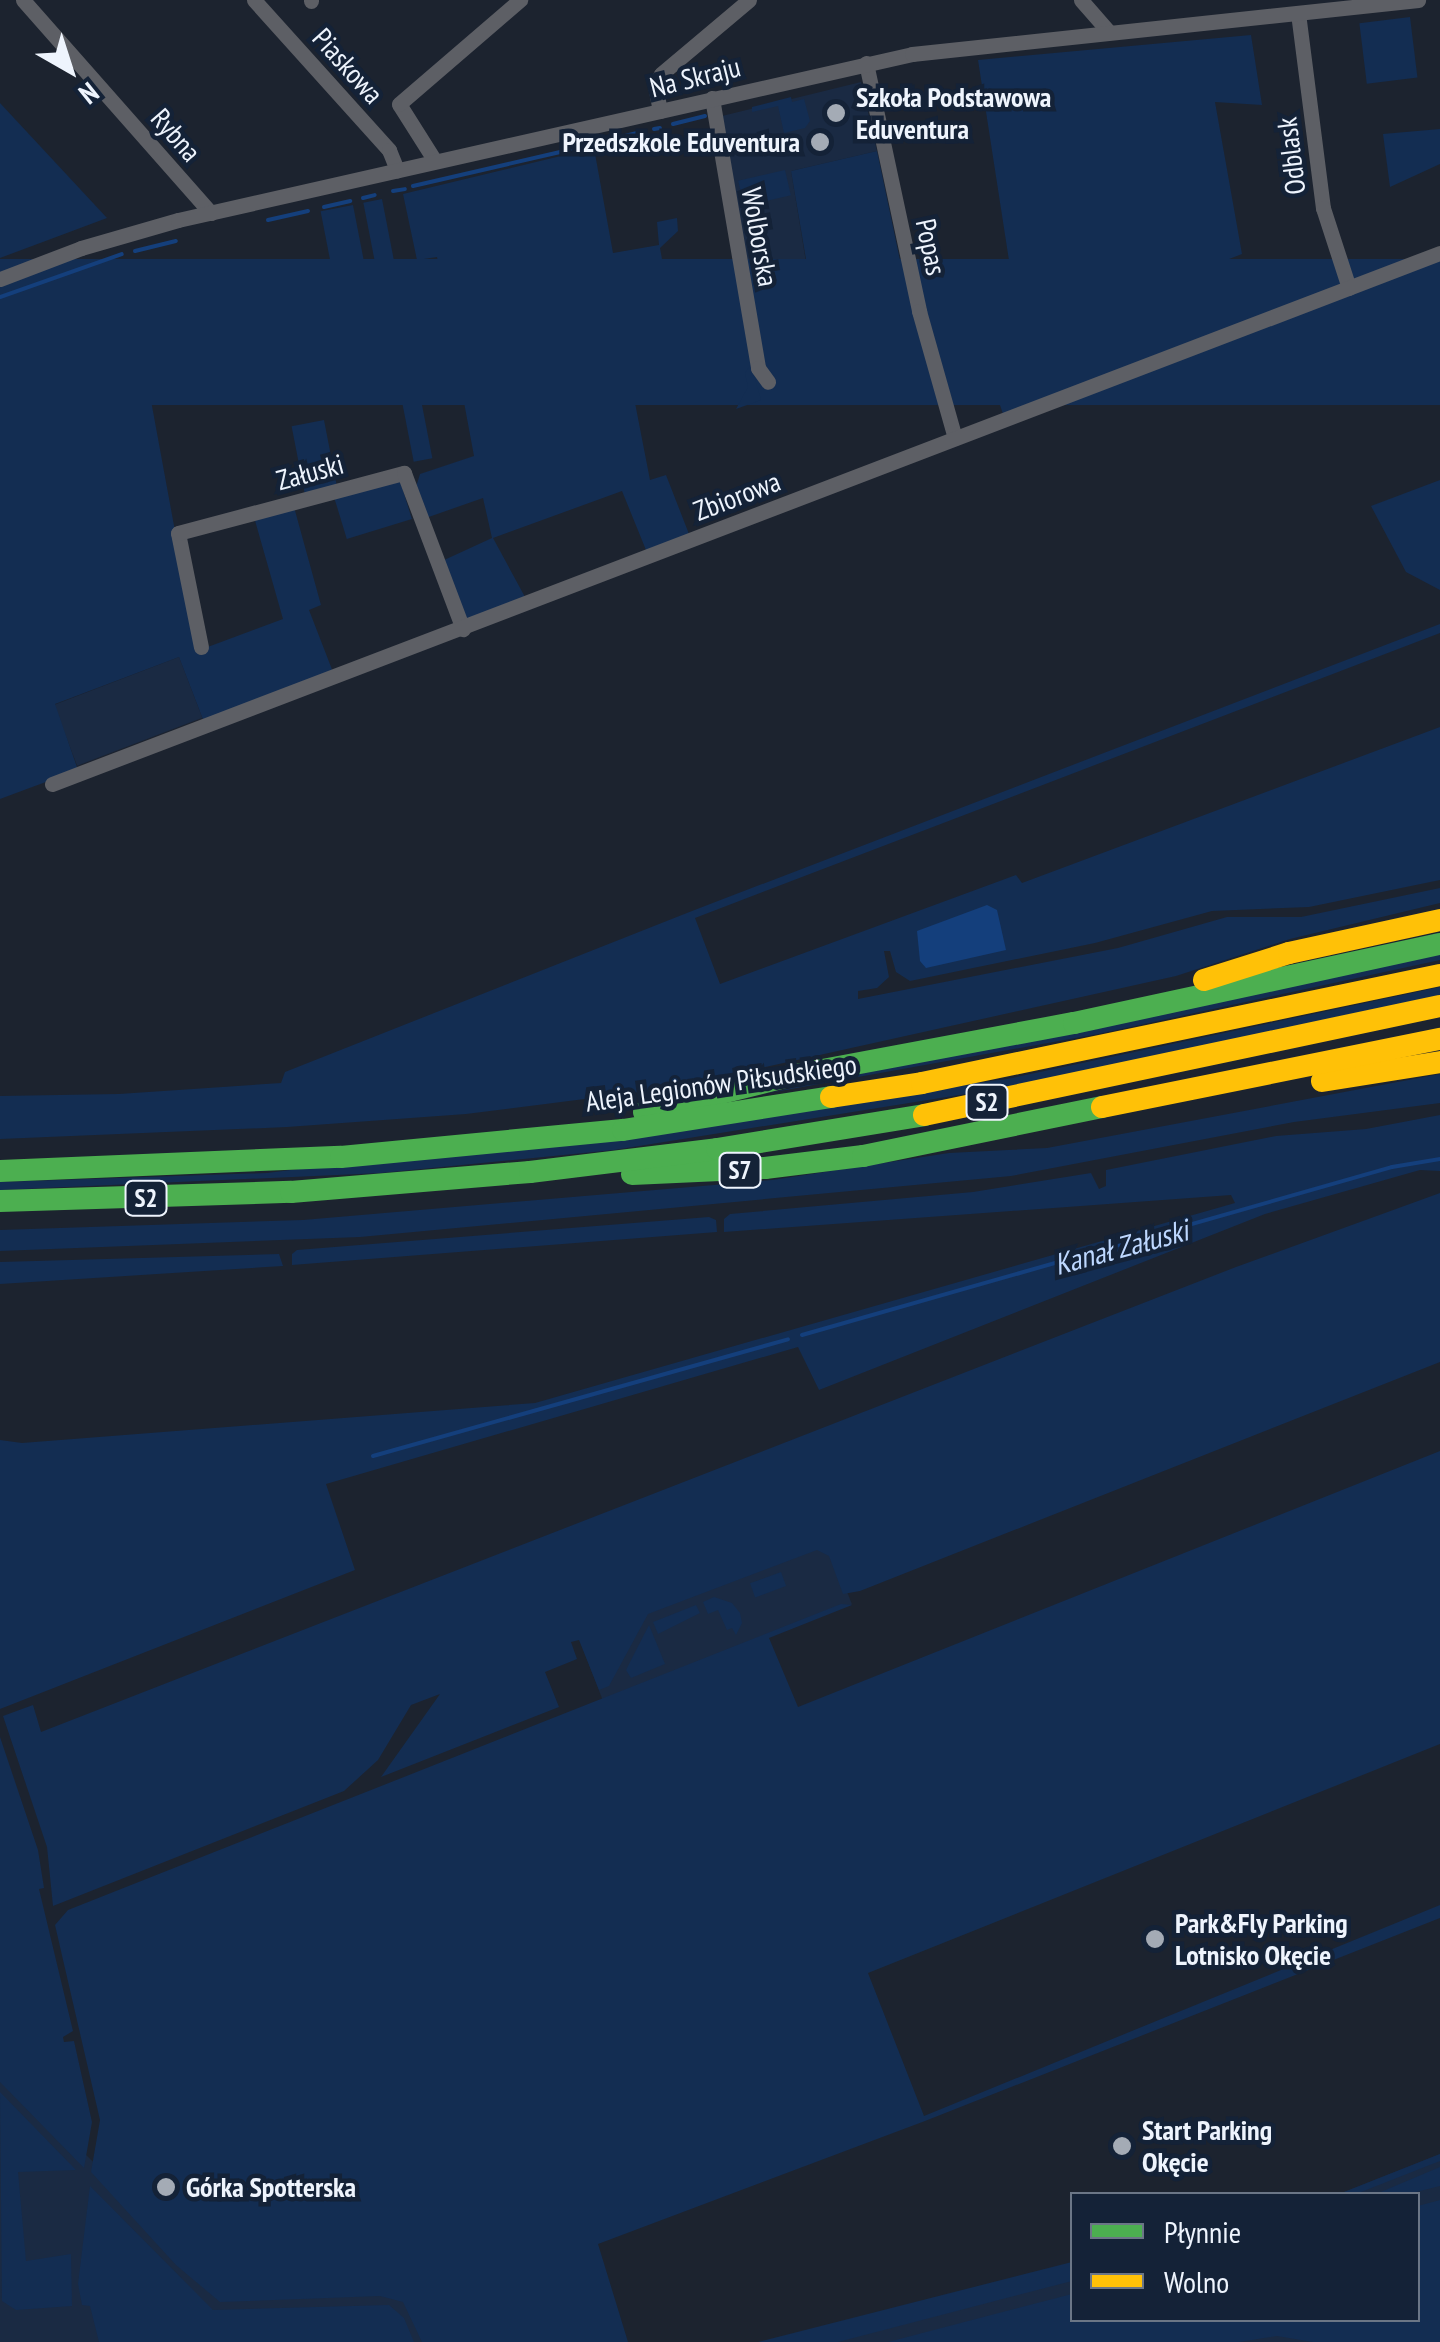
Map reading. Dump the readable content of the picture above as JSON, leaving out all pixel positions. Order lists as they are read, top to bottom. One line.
{"streets":{"highway":["Aleja Legionów Piłsudskiego","S2","S7"],"street":["Piaskowa","Na Skraju","Rybna","Odblask","Wolborska","Popas","Załuski","Zbiorowa"]},"crossings":[["Piaskowa","Na Skraju"],["Na Skraju","Rybna"],["Na Skraju","Odblask"],["Na Skraju","Wolborska"],["Na Skraju","Popas"],["Odblask","Zbiorowa"],["Popas","Zbiorowa"],["Załuski","Zbiorowa"],["S2","S7"]],"water":["Kanał Załuski"],"places":["Szkoła Podstawowa Eduventura","Przedszkole Eduventura","Park&Fly Parking Lotnisko Okęcie","Start Parking Okęcie","Górka Spotterska"],"legend":["Płynnie","Wolno"],"north":"bottom right"}
